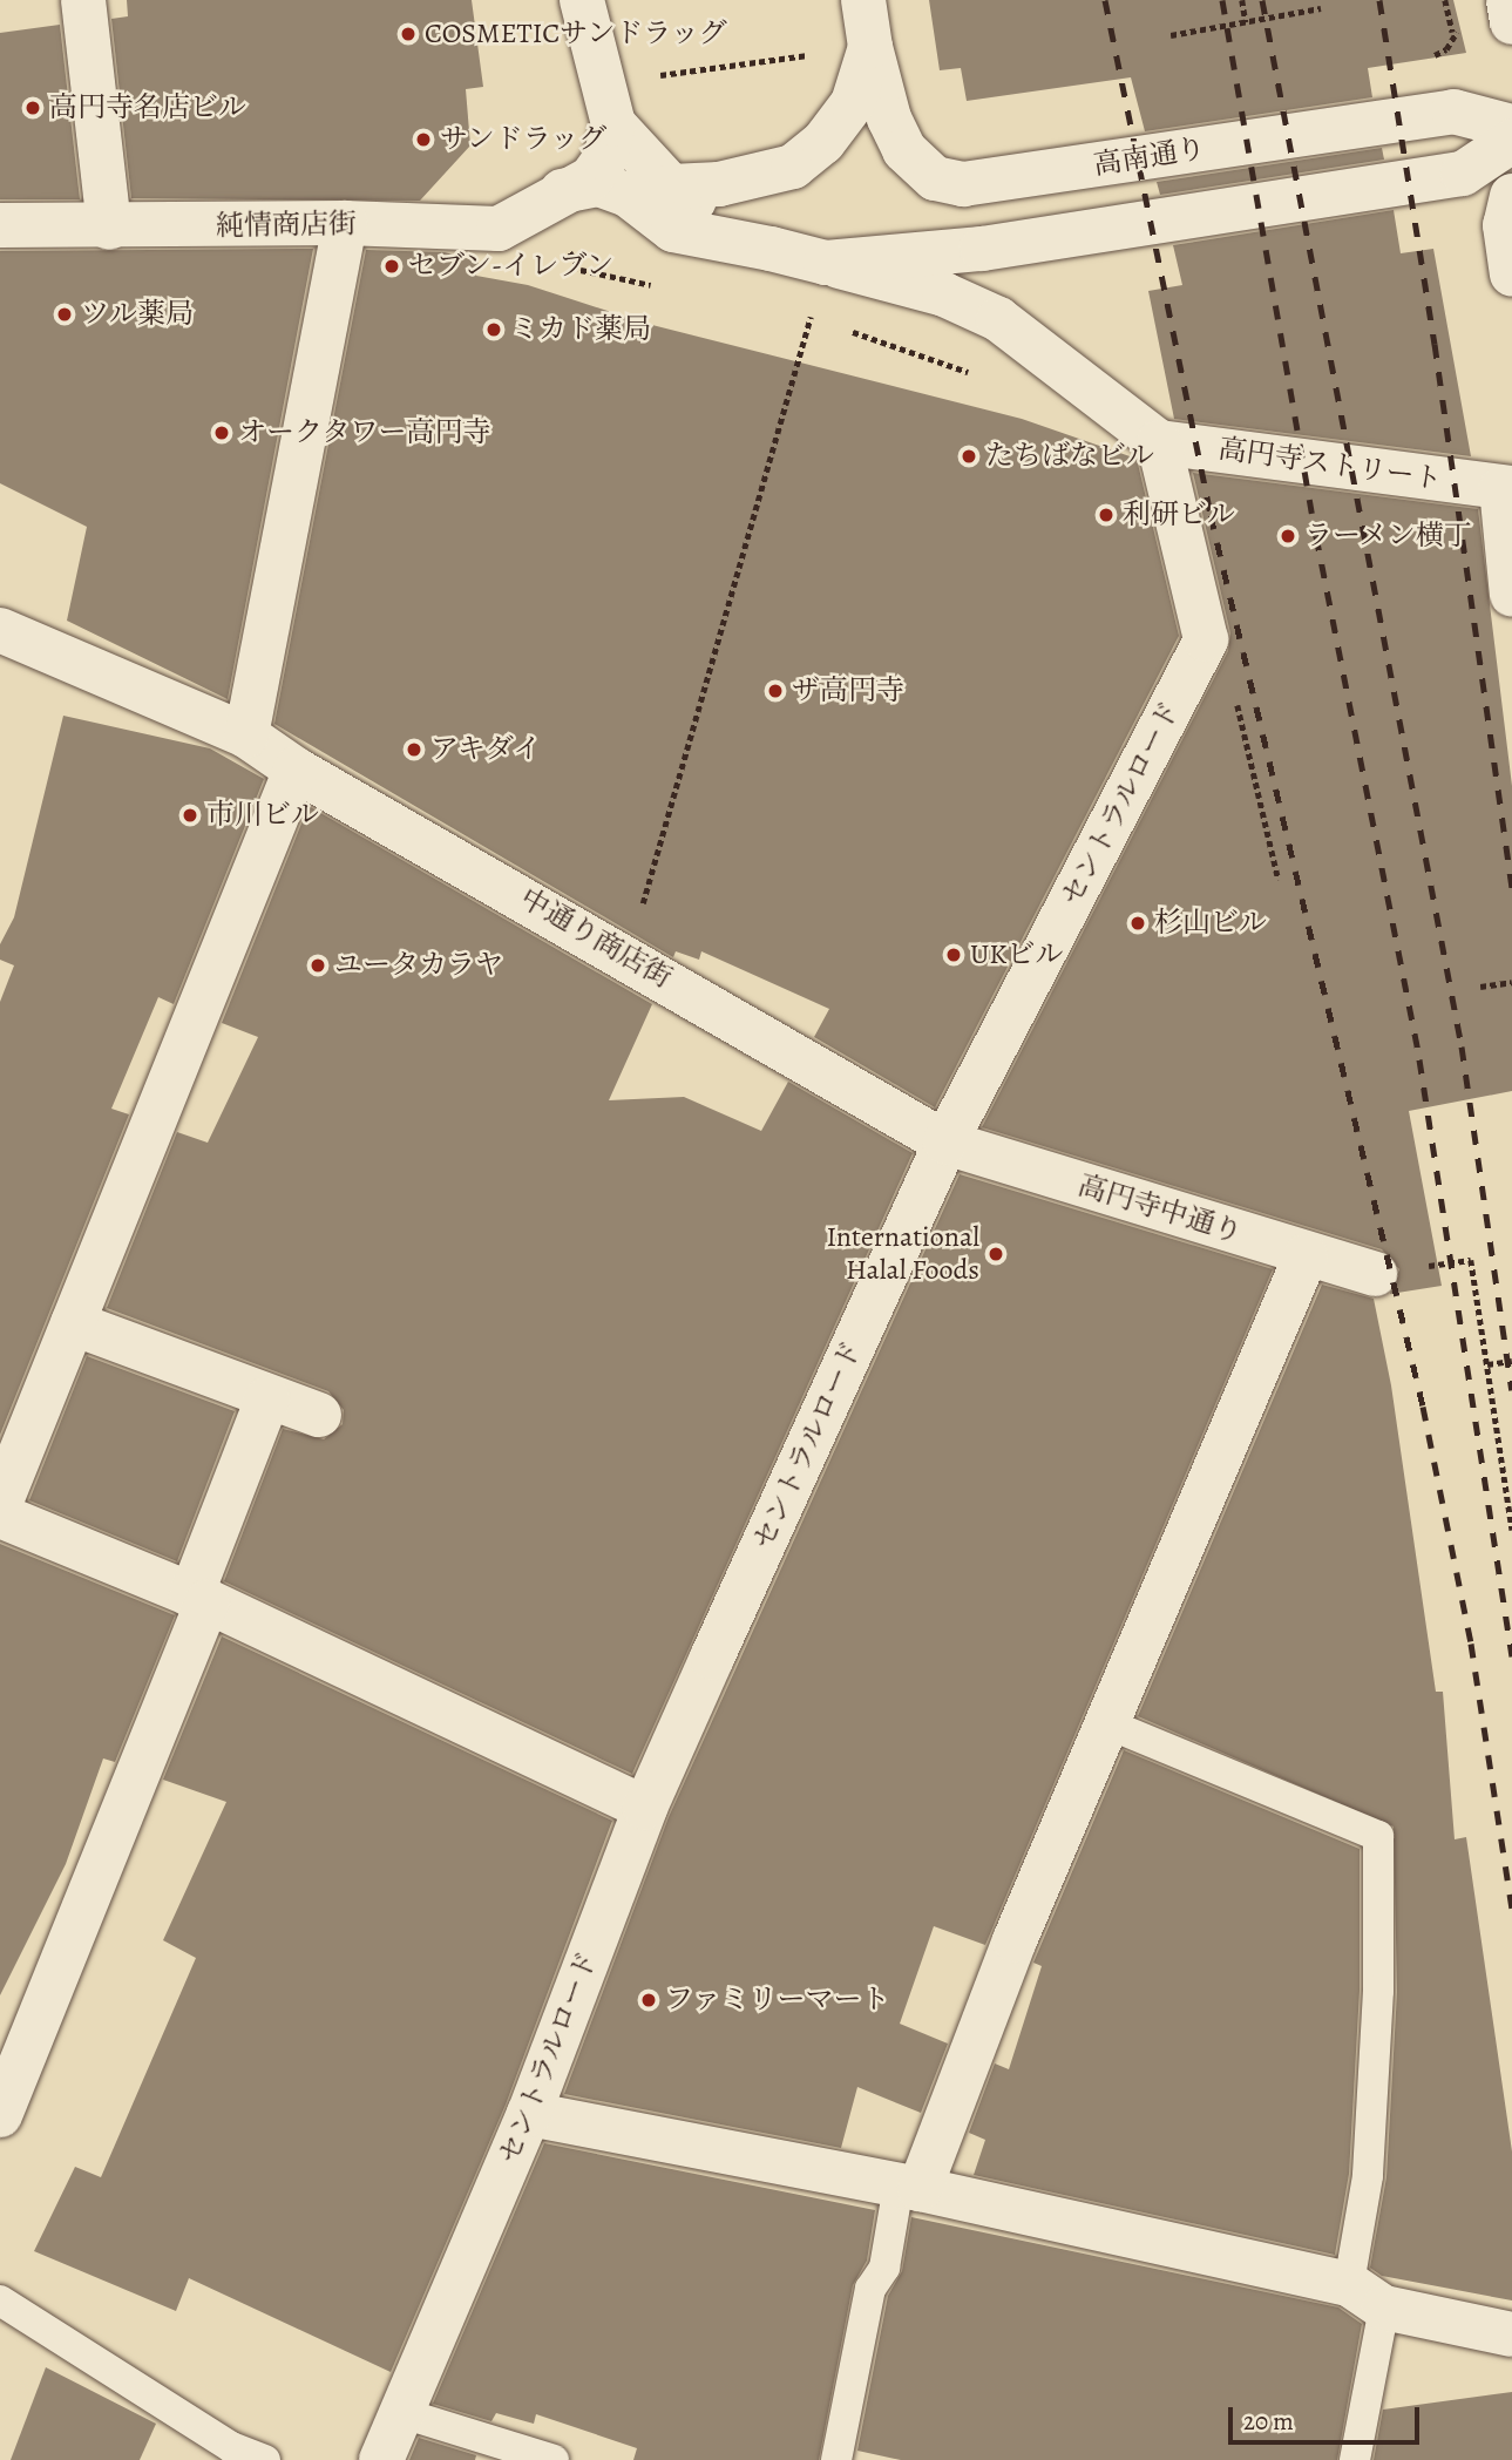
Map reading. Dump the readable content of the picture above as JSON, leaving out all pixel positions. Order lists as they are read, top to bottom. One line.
{"streets":{"street":["高南通り","純情商店街","高円寺ストリート","セントラルロード","中通り商店街","高円寺中通り"]},"crossings":[["高円寺ストリート","セントラルロード"],["セントラルロード","中通り商店街"],["セントラルロード","高円寺中通り"],["中通り商店街","高円寺中通り"]],"places":["COSMETICサンドラッグ","高円寺名店ビル","サンドラッグ","セブン-イレブン","ツル薬局","ミカド薬局","オークタワー高円寺","たちばなビル","利研ビル","ラーメン横丁","ザ高円寺","アキダイ","市川ビル","杉山ビル","UKビル","ユータカラヤ","International Halal Foods","ファミリーマート"],"scale_bar":"20 m"}
